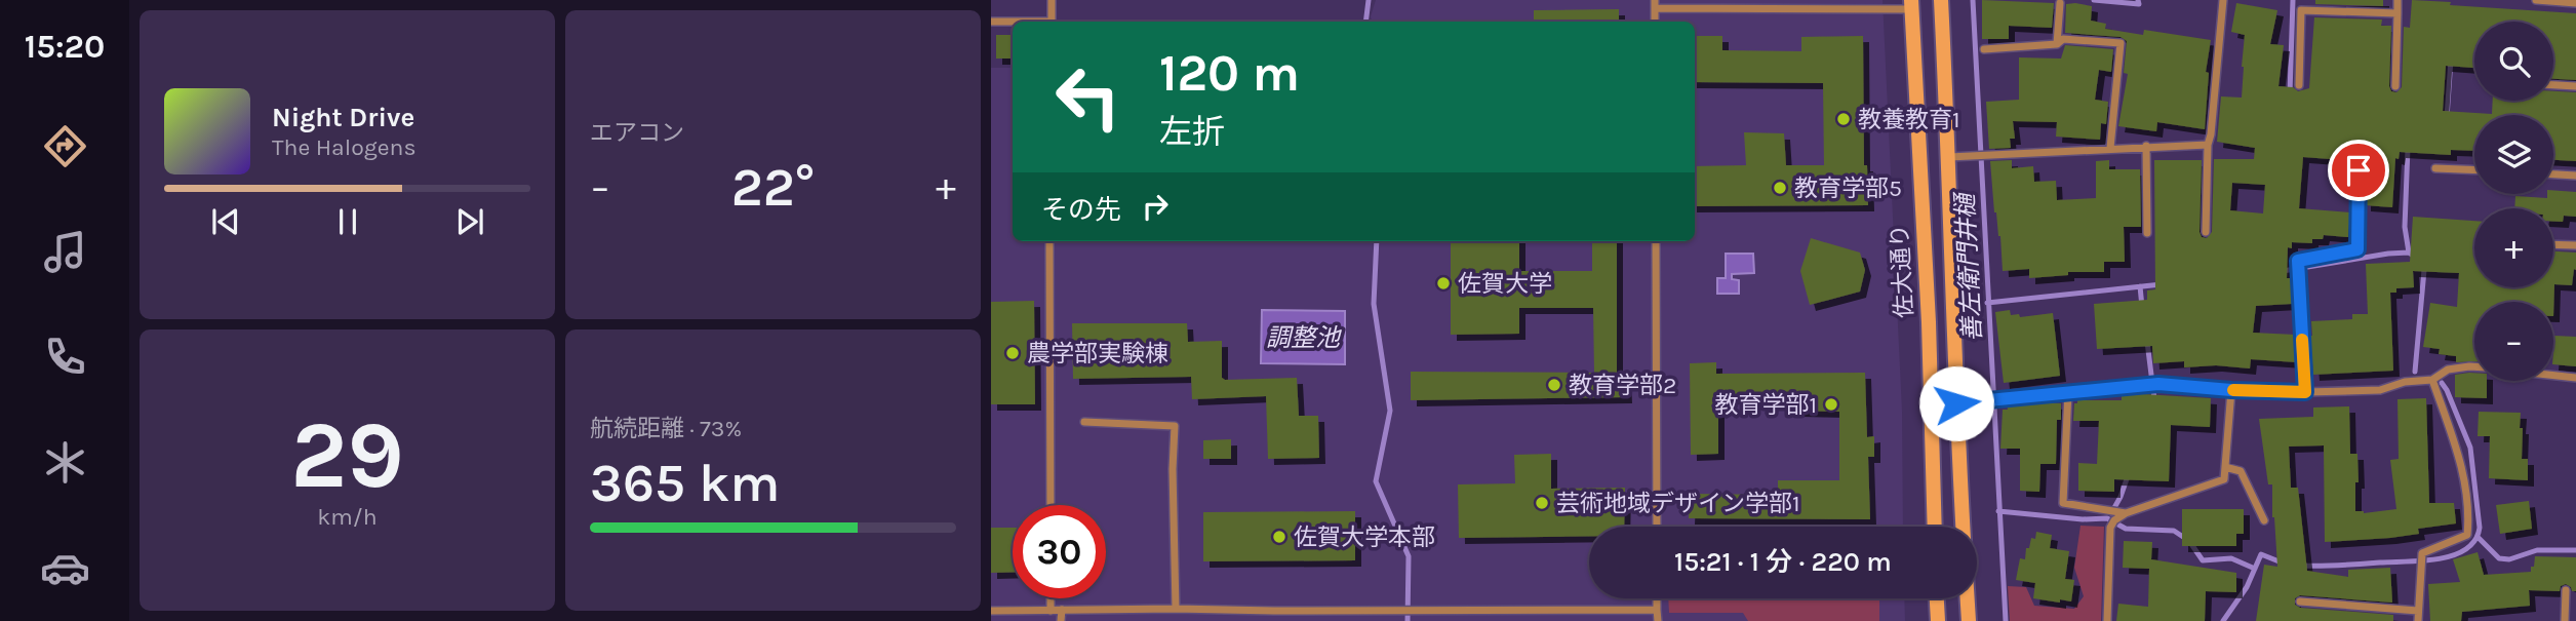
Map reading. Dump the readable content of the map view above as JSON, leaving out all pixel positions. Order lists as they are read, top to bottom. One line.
{"streets":{"main road":["佐大通り"]},"water":["善左衛門井樋","調整池"],"places":["教養教育1","教育学部5","佐賀大学","農学部実験棟","教育学部2","教育学部1","芸術地域デザイン学部1","佐賀大学本部"],"page":{"tabs":"15:20","tile":["エアコン",["29","km/h"],["航続距離 · 73%","365 km"]],"map_buttons":["+","−"],"turn":["120 m","左折"],"song":["Night Drive","The Halogens"],"heat":["−","22°","+"],"then":"その先","limit":"30","trip":"15:21 · 1 分 · 220 m"}}
